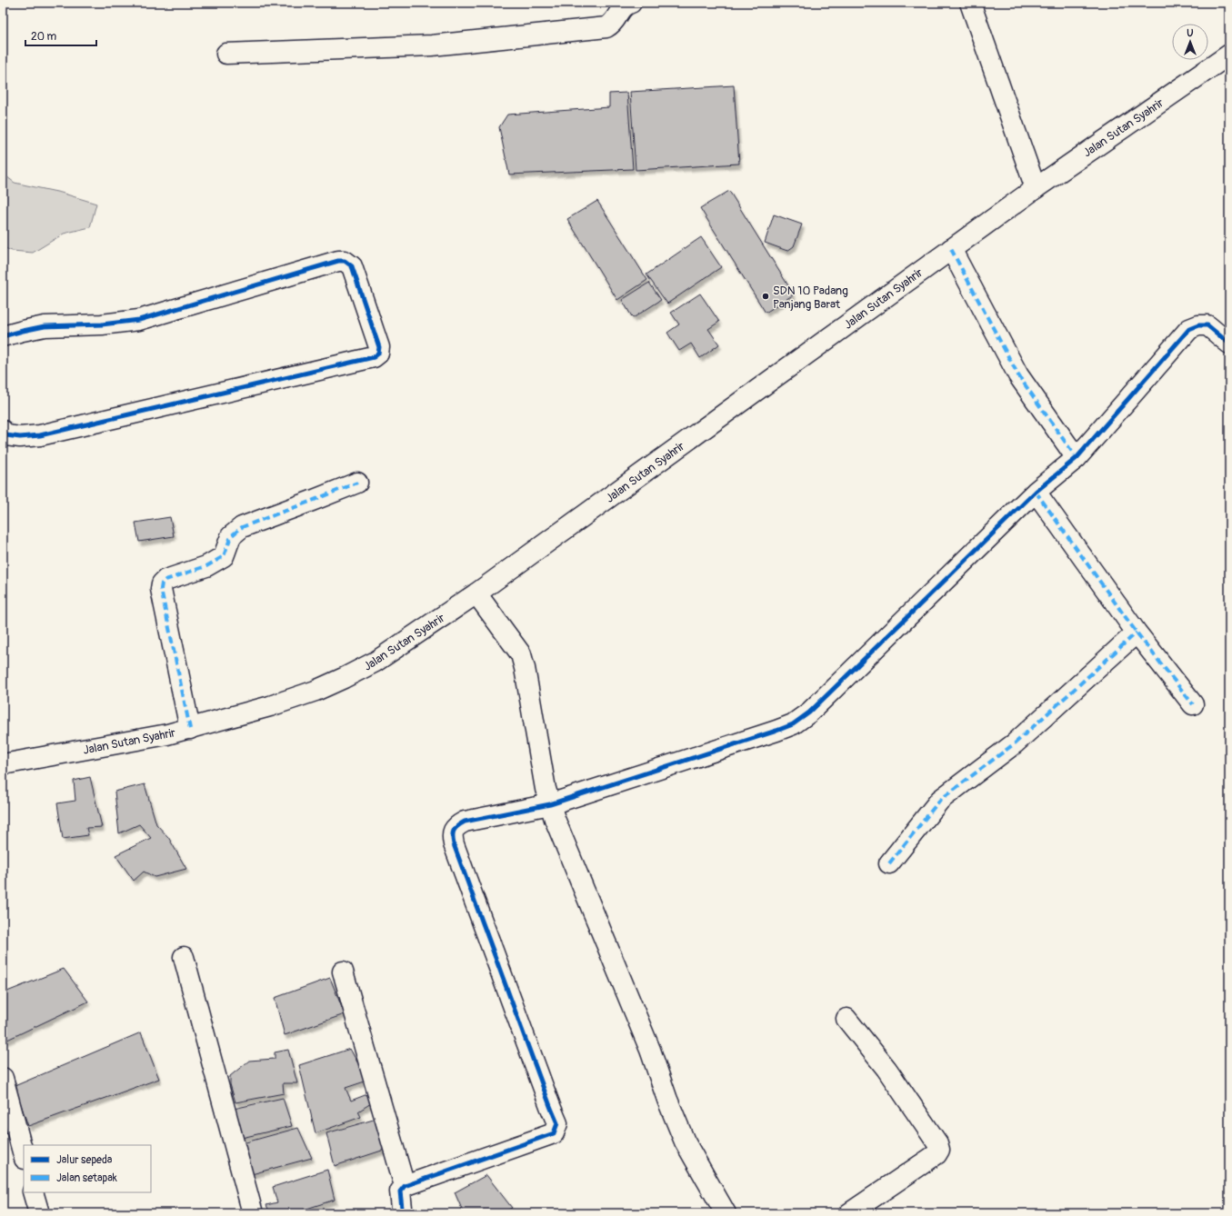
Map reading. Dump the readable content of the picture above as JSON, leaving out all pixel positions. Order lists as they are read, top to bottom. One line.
{"streets":{"main road":["Jalan Sutan Syahrir"]},"places":["SDN 10 Padang Panjang Barat"],"legend":["Jalur sepeda","Jalan setapak"],"scale_bar":"20 m","north":"top"}
